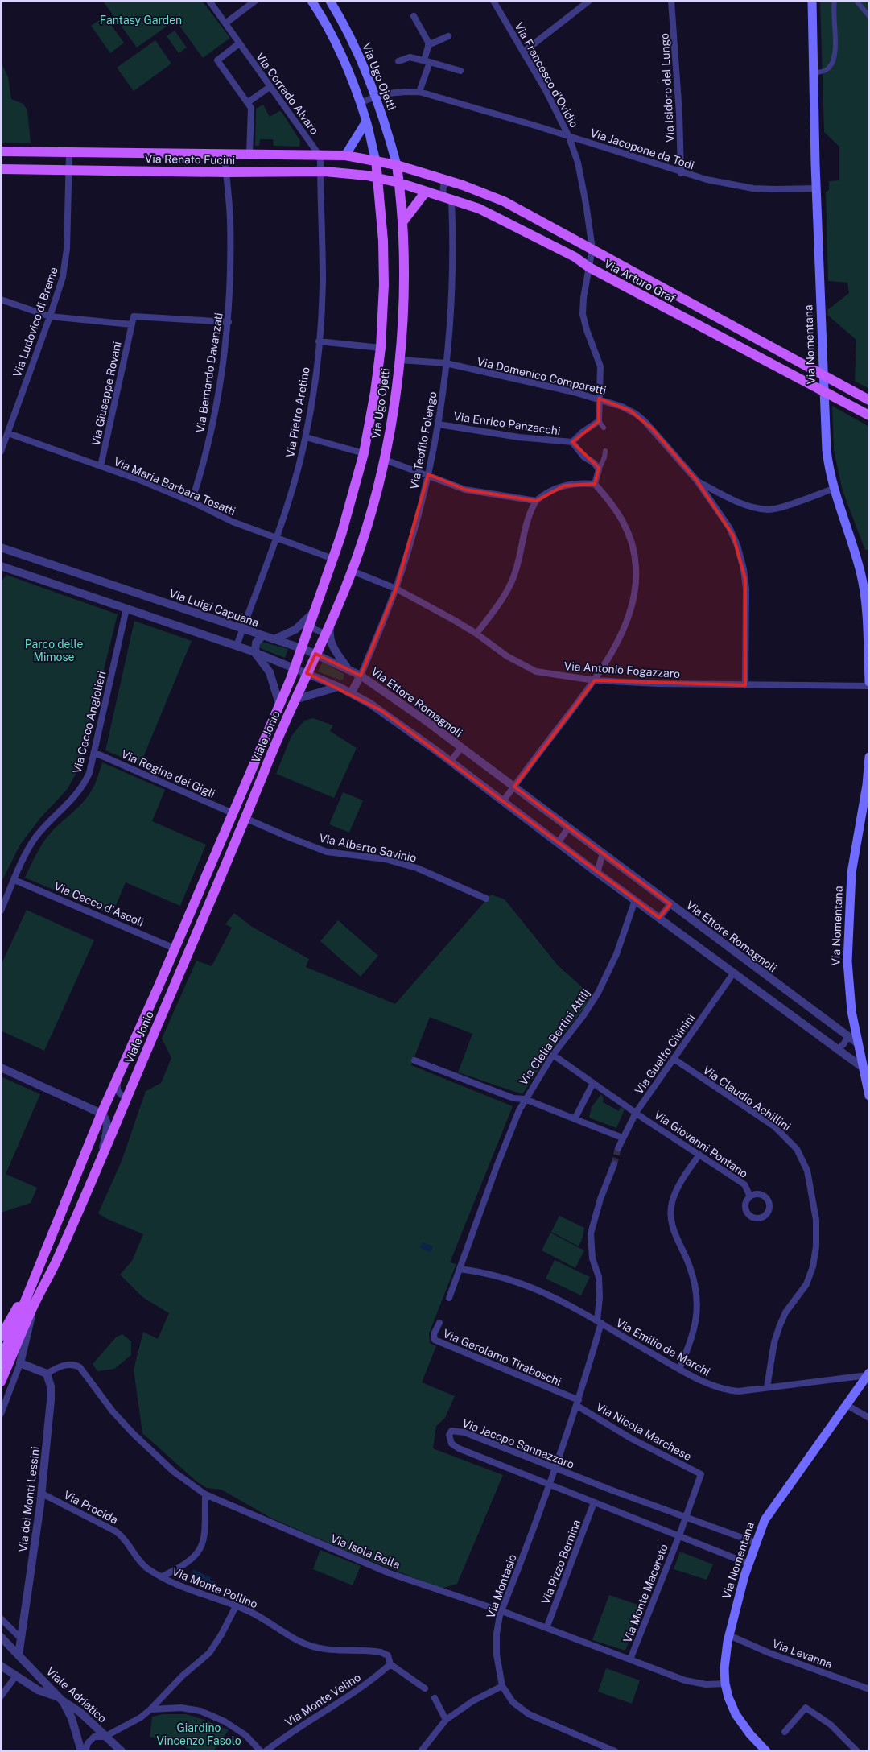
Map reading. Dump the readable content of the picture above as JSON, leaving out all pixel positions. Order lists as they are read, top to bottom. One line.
{"streets":{"main road":["Via Ugo Ojetti","Via Renato Fucini","Via Arturo Graf","Via Nomentana","Viale Jonio"],"street":["Via Francesco d'Ovidio","Via Isidoro del Lungo","Via Corrado Alvaro","Via Jacopone da Todi","Via Ludovico di Breme","Via Bernardo Davanzati","Via Domenico Comparetti","Via Giuseppe Rovani","Via Pietro Aretino","Via Enrico Panzacchi","Via Teofilo Folengo","Via Maria Barbara Tosatti","Via Luigi Capuana","Via Antonio Fogazzaro","Via Ettore Romagnoli","Via Cecco Angiolieri","Via Regina dei Gigli","Via Alberto Savinio","Via Cecco d'Ascoli","Via Clelia Bertini Attilj","Via Guelfo Civinini","Via Claudio Achillini","Via Giovanni Pontano","Via Emilio de Marchi","Via Gerolamo Tiraboschi","Via Nicola Marchese","Via Jacopo Sannazzaro","Via dei Monti Lessini","Via Procida","Via Isola Bella","Via Pizzo Bernina","Via Montasio","Via Monte Pollino","Via Monte Macereto","Via Levanna","Viale Adriatico","Via Monte Velino"]},"crossings":[["Via Francesco d'Ovidio","Via Jacopone da Todi"],["Via Francesco d'Ovidio","Via Arturo Graf"],["Via Francesco d'Ovidio","Via Domenico Comparetti"],["Via Francesco d'Ovidio","Via Enrico Panzacchi"],["Via Ugo Ojetti","Via Jacopone da Todi"],["Via Ugo Ojetti","Via Renato Fucini"],["Via Ugo Ojetti","Via Arturo Graf"],["Via Ugo Ojetti","Via Domenico Comparetti"],["Via Ugo Ojetti","Via Maria Barbara Tosatti"],["Via Ugo Ojetti","Via Antonio Fogazzaro"],["Via Ugo Ojetti","Via Ettore Romagnoli"],["Via Ugo Ojetti","Viale Jonio"],["Via Isidoro del Lungo","Via Jacopone da Todi"],["Via Corrado Alvaro","Via Renato Fucini"],["Via Corrado Alvaro","Via Pietro Aretino"],["Via Jacopone da Todi","Via Nomentana"],["Via Renato Fucini","Via Arturo Graf"],["Via Renato Fucini","Via Ludovico di Breme"],["Via Renato Fucini","Via Bernardo Davanzati"],["Via Renato Fucini","Via Pietro Aretino"],["Via Arturo Graf","Via Nomentana"],["Via Arturo Graf","Via Teofilo Folengo"],["Via Ludovico di Breme","Via Maria Barbara Tosatti"],["Via Nomentana","Via Ettore Romagnoli"],["Via Nomentana","Via Emilio de Marchi"],["Via Nomentana","Via Jacopo Sannazzaro"],["Via Nomentana","Via Isola Bella"],["Via Nomentana","Via Levanna"],["Via Bernardo Davanzati","Via Giuseppe Rovani"],["Via Bernardo Davanzati","Via Maria Barbara Tosatti"],["Via Domenico Comparetti","Via Teofilo Folengo"],["Via Domenico Comparetti","Via Antonio Fogazzaro"],["Via Giuseppe Rovani","Via Maria Barbara Tosatti"],["Via Pietro Aretino","Via Maria Barbara Tosatti"],["Via Pietro Aretino","Via Luigi Capuana"],["Via Enrico Panzacchi","Via Teofilo Folengo"],["Via Teofilo Folengo","Via Antonio Fogazzaro"],["Via Teofilo Folengo","Via Ettore Romagnoli"],["Via Luigi Capuana","Via Ettore Romagnoli"],["Via Ettore Romagnoli","Viale Jonio"],["Via Cecco Angiolieri","Via Regina dei Gigli"],["Via Cecco Angiolieri","Via Cecco d'Ascoli"],["Viale Jonio","Via Regina dei Gigli"],["Viale Jonio","Via Alberto Savinio"],["Viale Jonio","Via Cecco d'Ascoli"],["Via Clelia Bertini Attilj","Via Giovanni Pontano"],["Via Clelia Bertini Attilj","Via Emilio de Marchi"],["Via Guelfo Civinini","Via Claudio Achillini"],["Via Guelfo Civinini","Via Giovanni Pontano"],["Via Claudio Achillini","Via Emilio de Marchi"],["Via Emilio de Marchi","Via Montasio"],["Via Gerolamo Tiraboschi","Via Nicola Marchese"],["Via Gerolamo Tiraboschi","Via Montasio"],["Via Nicola Marchese","Via Montasio"],["Via Nicola Marchese","Via Monte Macereto"],["Via Jacopo Sannazzaro","Via Pizzo Bernina"],["Via Jacopo Sannazzaro","Via Montasio"],["Via Jacopo Sannazzaro","Via Monte Macereto"],["Via dei Monti Lessini","Via Procida"],["Via dei Monti Lessini","Via Isola Bella"],["Via dei Monti Lessini","Viale Adriatico"],["Via Procida","Via Monte Pollino"],["Via Isola Bella","Via Pizzo Bernina"],["Via Isola Bella","Via Montasio"],["Via Isola Bella","Via Monte Macereto"],["Via Monte Pollino","Via Monte Velino"]],"parks":["Fantasy Garden","Parco delle Mimose","Giardino Vincenzo Fasolo"]}
